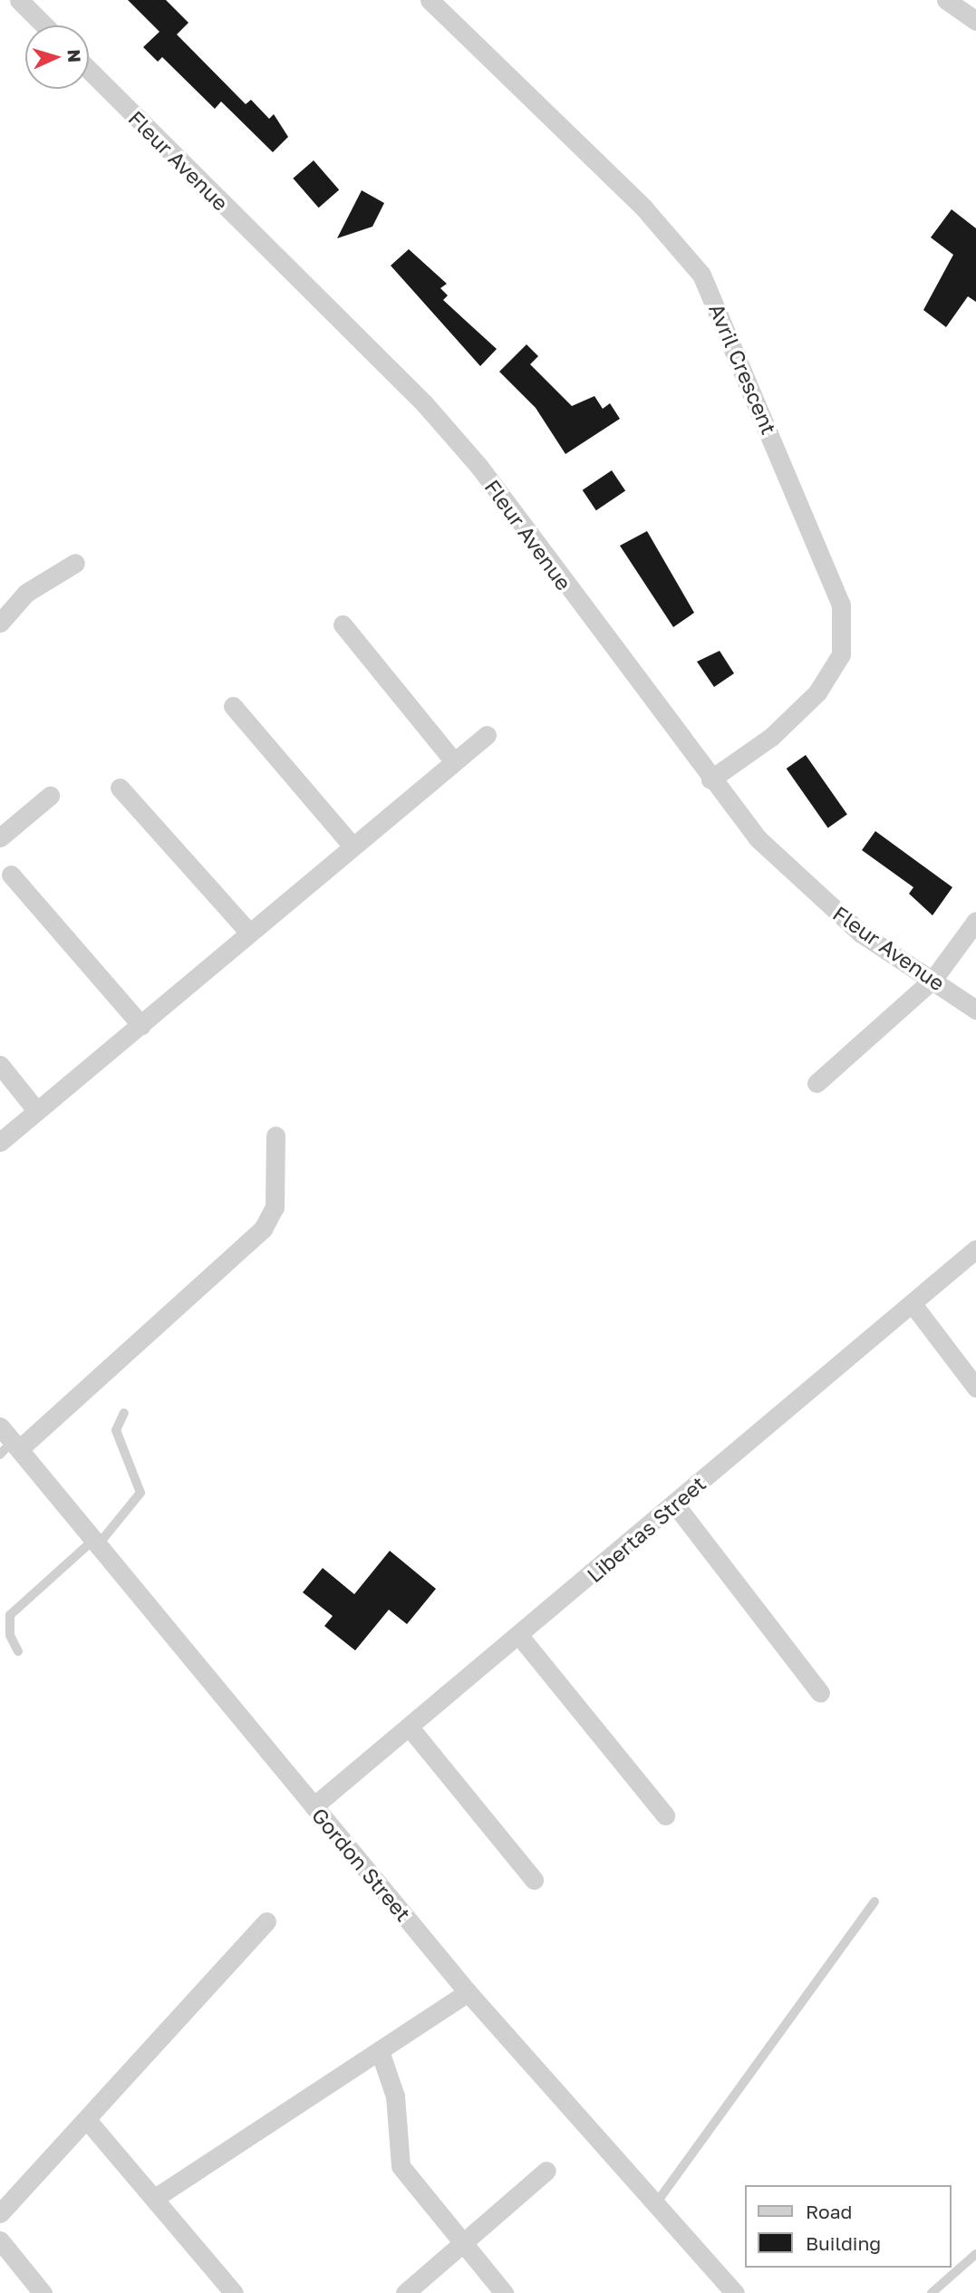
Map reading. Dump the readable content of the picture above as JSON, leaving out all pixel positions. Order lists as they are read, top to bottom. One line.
{"streets":{"street":["Fleur Avenue","Avril Crescent","Libertas Street","Gordon Street"]},"crossings":[["Fleur Avenue","Avril Crescent"],["Libertas Street","Gordon Street"]],"legend":["Road","Building"],"north":"right"}
